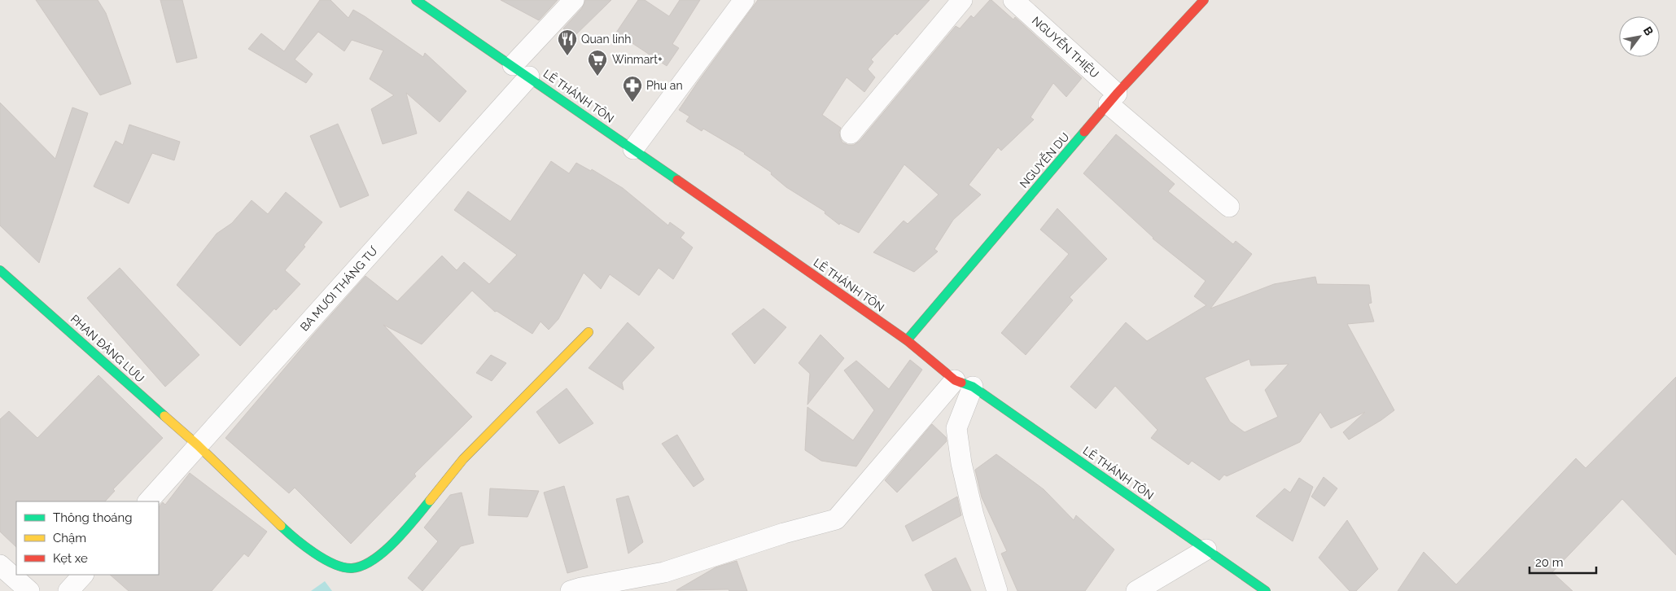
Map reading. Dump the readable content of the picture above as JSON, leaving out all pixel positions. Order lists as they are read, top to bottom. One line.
{"streets":{"street":["NGUYỄN THIỆU","LÊ THÁNH TÔN","NGUYỄN DU","BA MƯƠI THÁNG TƯ","PHAN ĐĂNG LƯU"]},"crossings":[["NGUYỄN THIỆU","NGUYỄN DU"],["LÊ THÁNH TÔN","NGUYỄN DU"],["LÊ THÁNH TÔN","BA MƯƠI THÁNG TƯ"],["BA MƯƠI THÁNG TƯ","PHAN ĐĂNG LƯU"]],"places":{"restaurant":["Quan linh"],"supermarket":["Winmart+"],"pharmacy":["Phu an"]},"legend":["Thông thoáng","Chậm","Kẹt xe"],"scale_bar":"20 m","north":"top right"}
